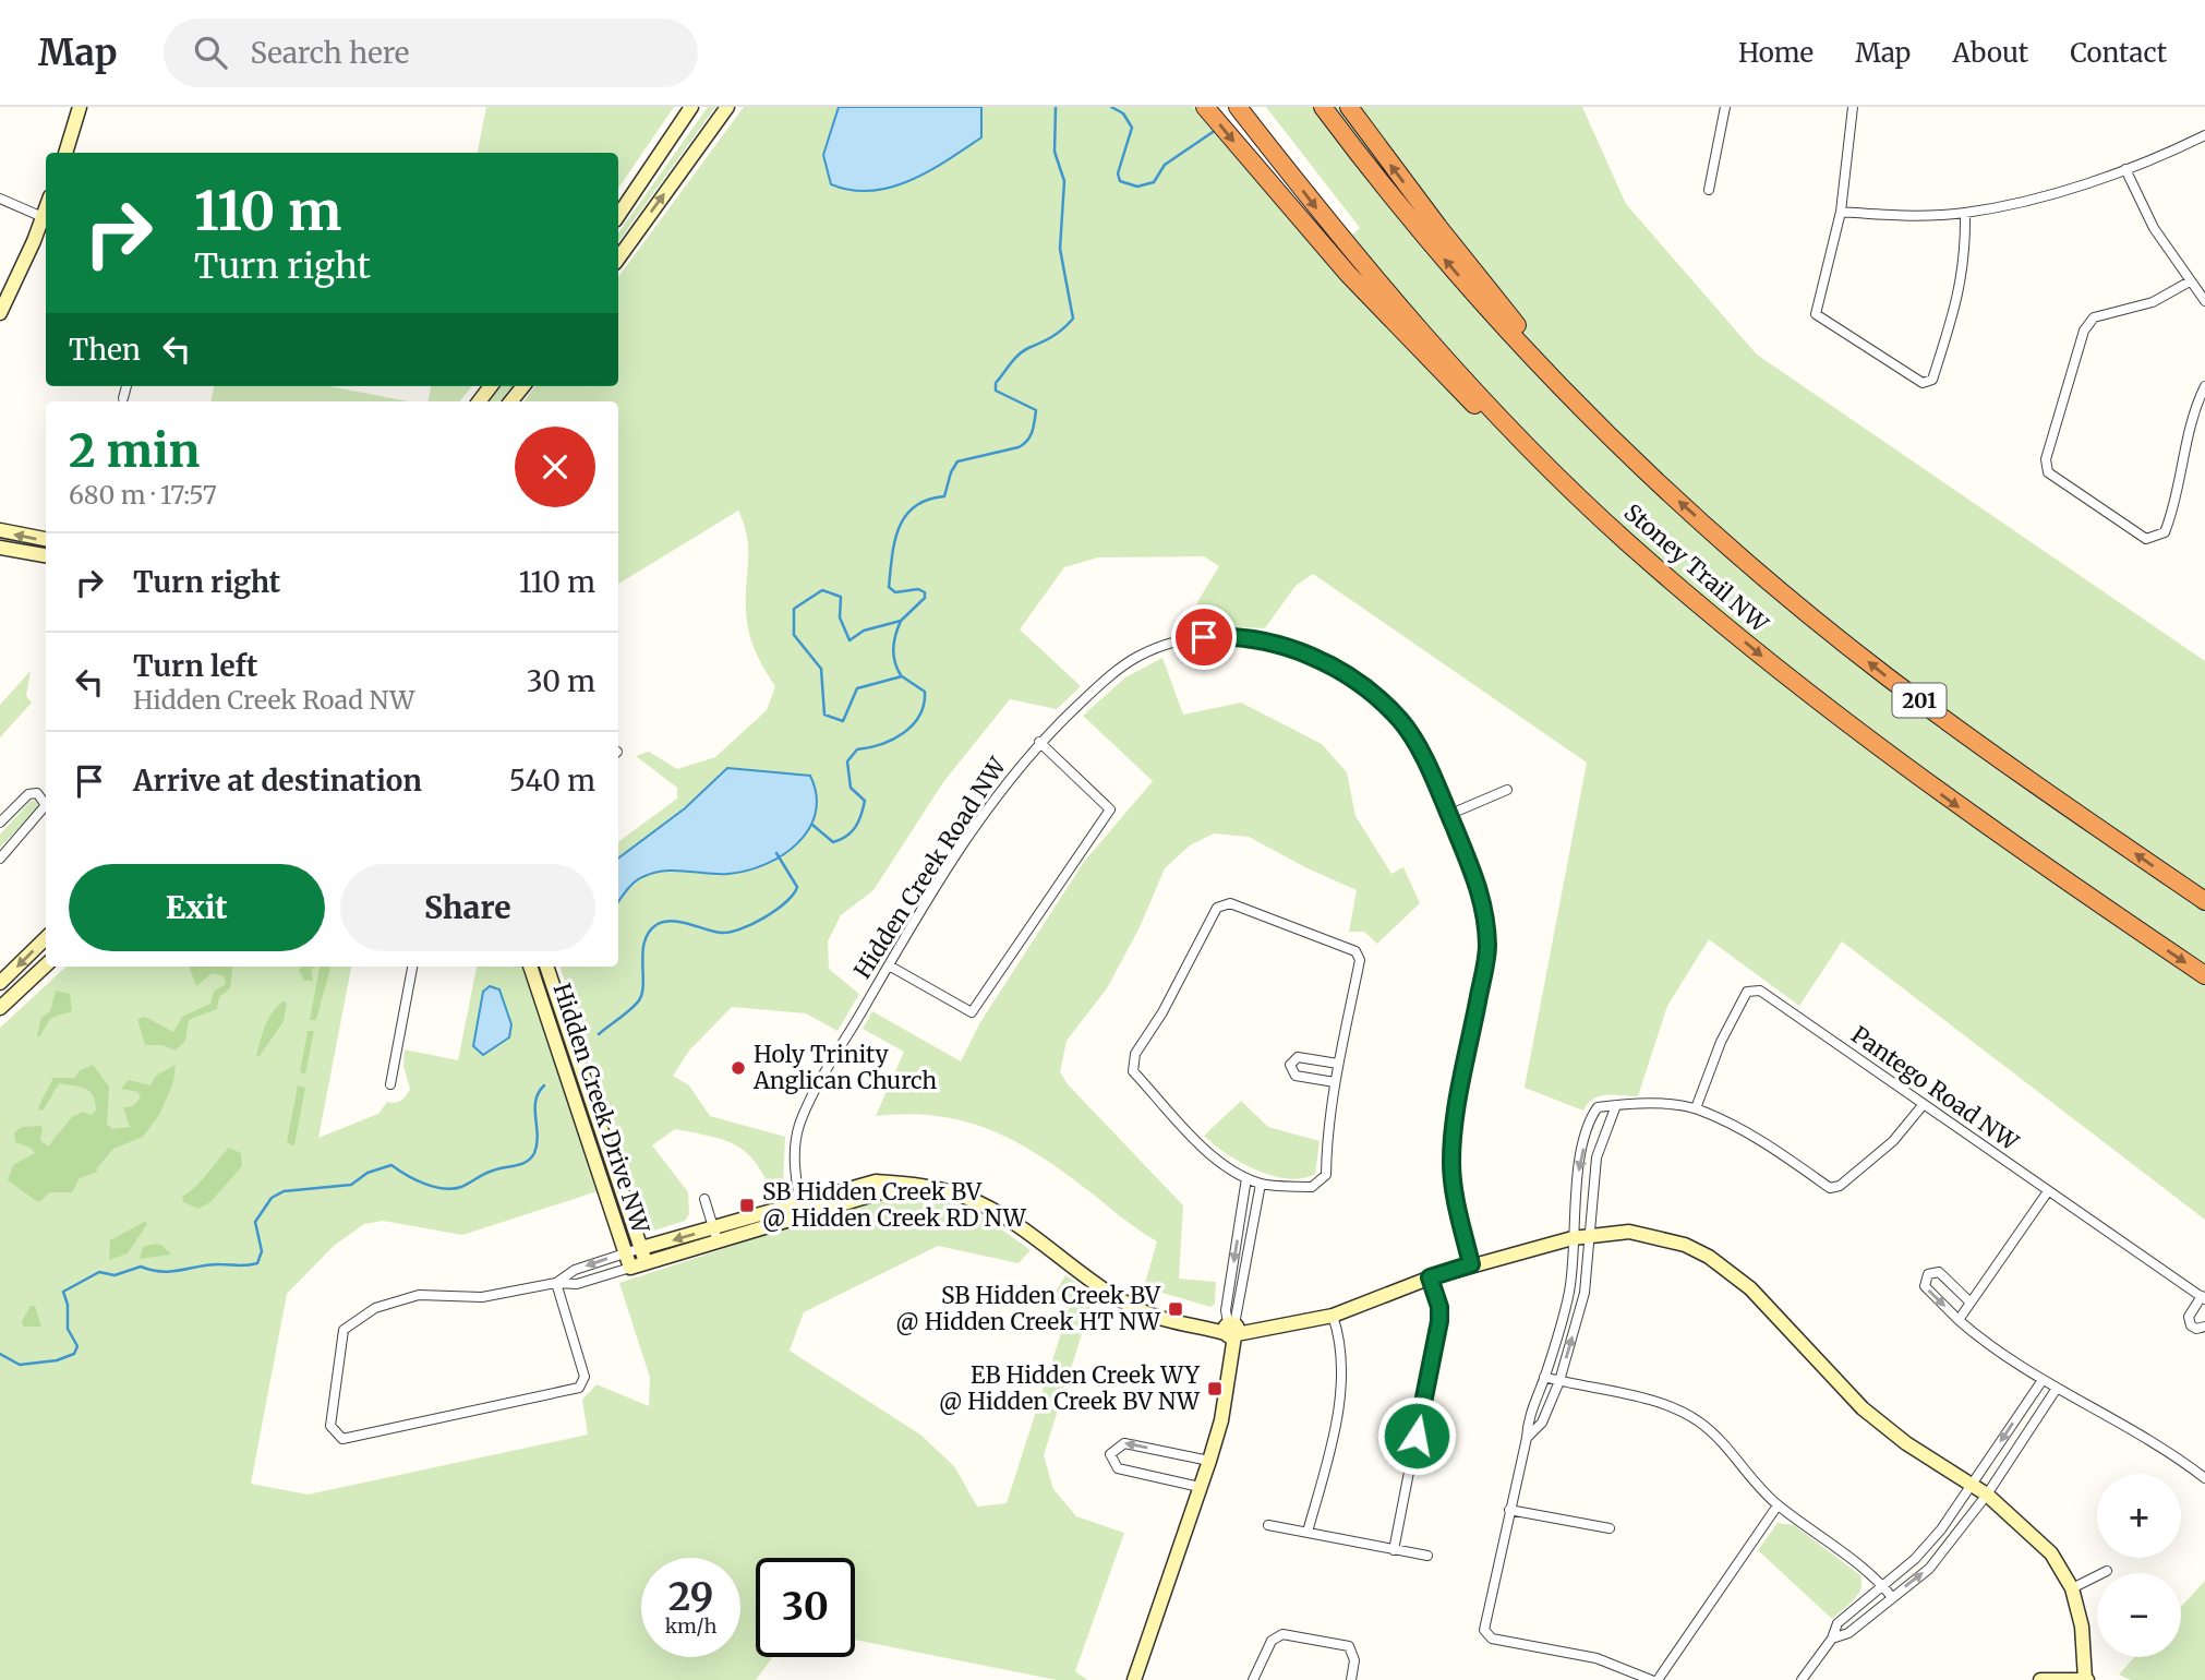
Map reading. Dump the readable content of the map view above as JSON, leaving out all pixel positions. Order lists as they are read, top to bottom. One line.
{"streets":{"highway":["Stoney Trail NW","201"],"street":["Hidden Creek Road NW","Pantego Road NW","Hidden Creek Drive NW"]},"places":{"other":["Holy Trinity Anglican Church"],"transit":["SB Hidden Creek BV @ Hidden Creek RD NW","SB Hidden Creek BV @ Hidden Creek HT NW","EB Hidden Creek WY @ Hidden Creek BV NW"]},"page":{"header":"Map","search":"Search here","nav":["Home","Map","About","Contact"],"turn":["110 m","Turn right"],"then":"Then","heading":["2 min","680 m · 17:57"],"list":[{"name":"Turn right","value":"110 m"},{"name":"Turn left","note":"Hidden Creek Road NW","value":"30 m"},{"name":"Arrive at destination","value":"540 m"}],"buttons":["Exit","Share"],"map_buttons":["+","−"],"speed":"29 km/h","limit":"30"}}
